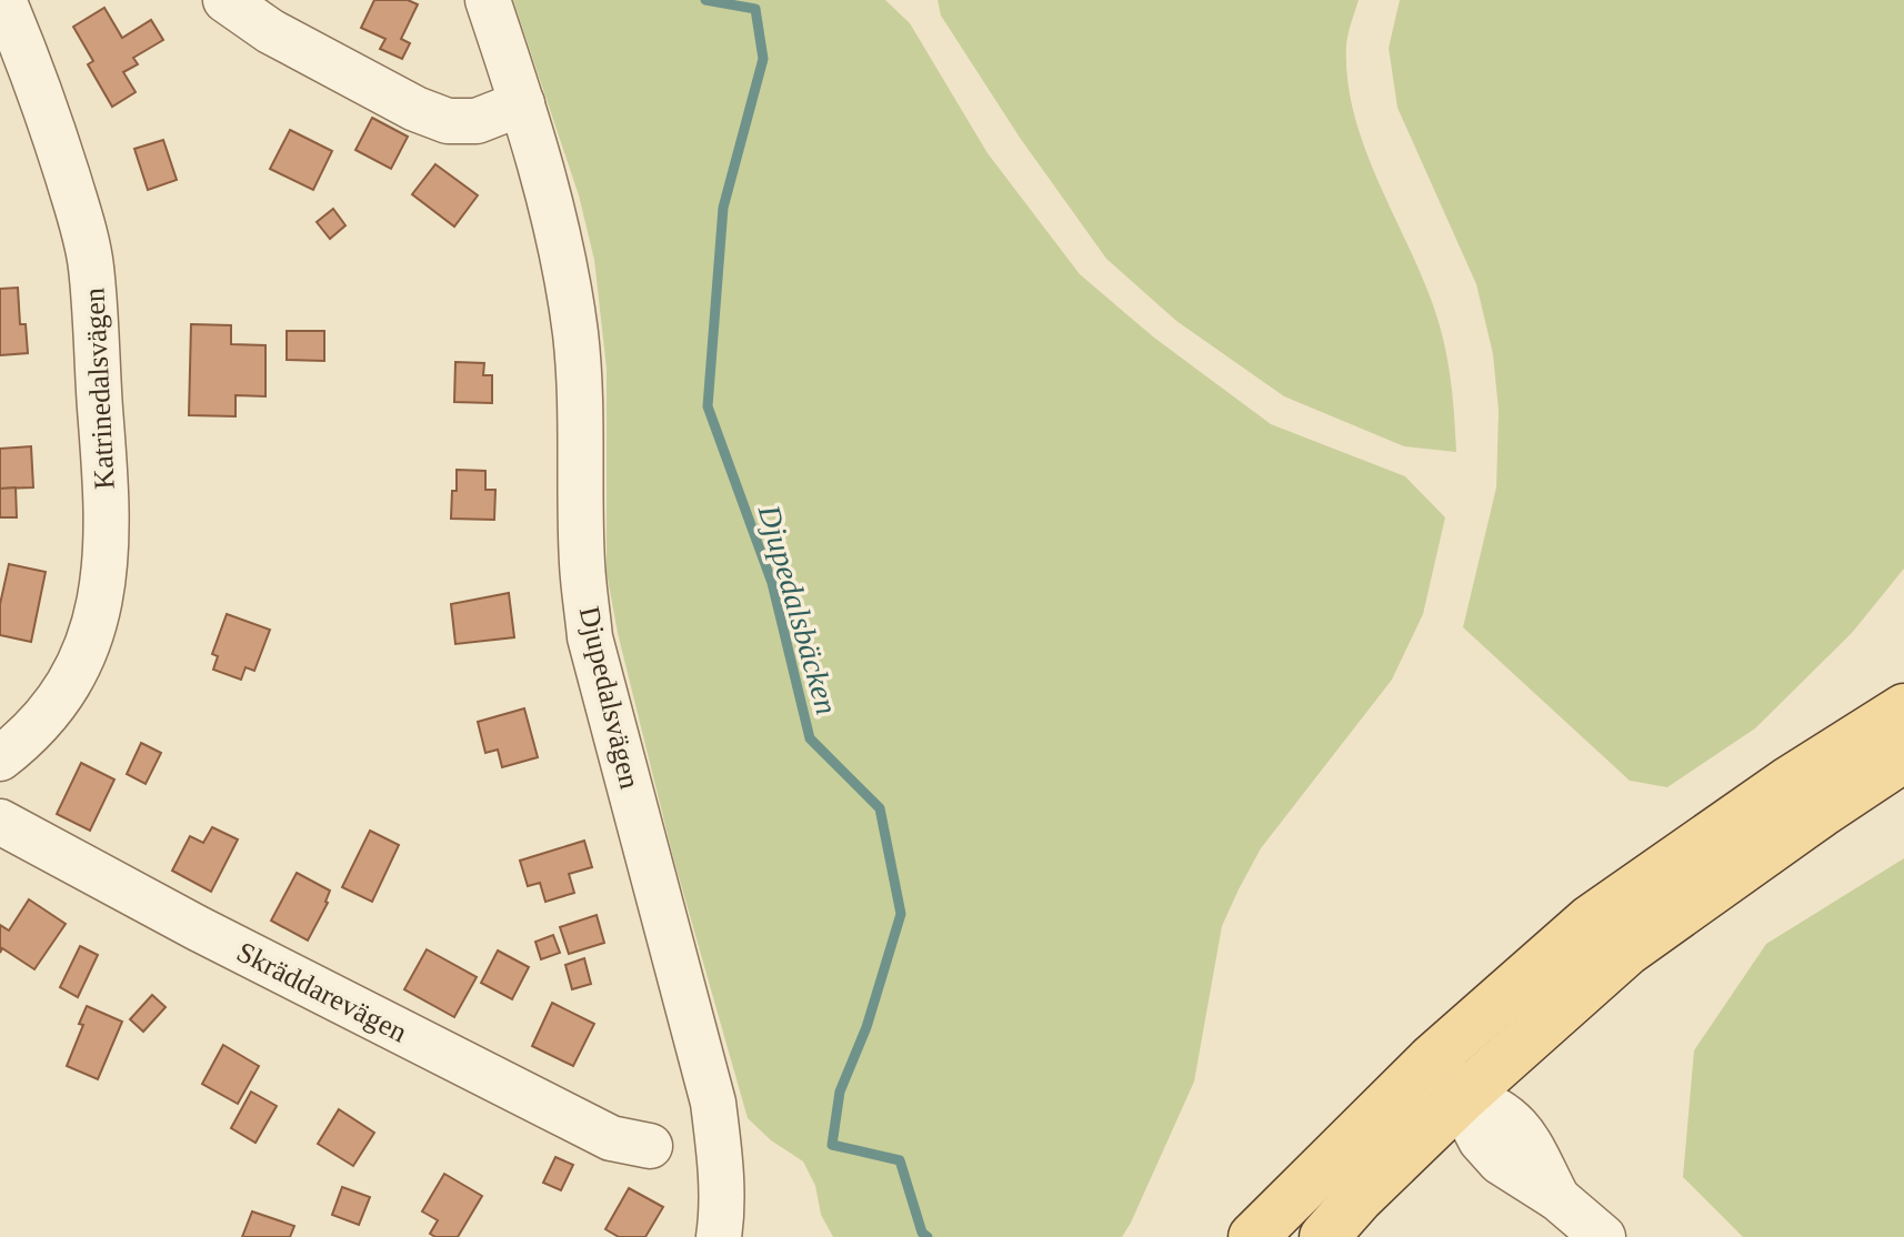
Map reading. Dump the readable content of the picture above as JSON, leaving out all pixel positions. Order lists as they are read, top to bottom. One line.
{"streets":{"street":["Katrinedalsvägen","Djupedalsvägen","Skräddarevägen"]},"water":["Djupedalsbäcken"]}
